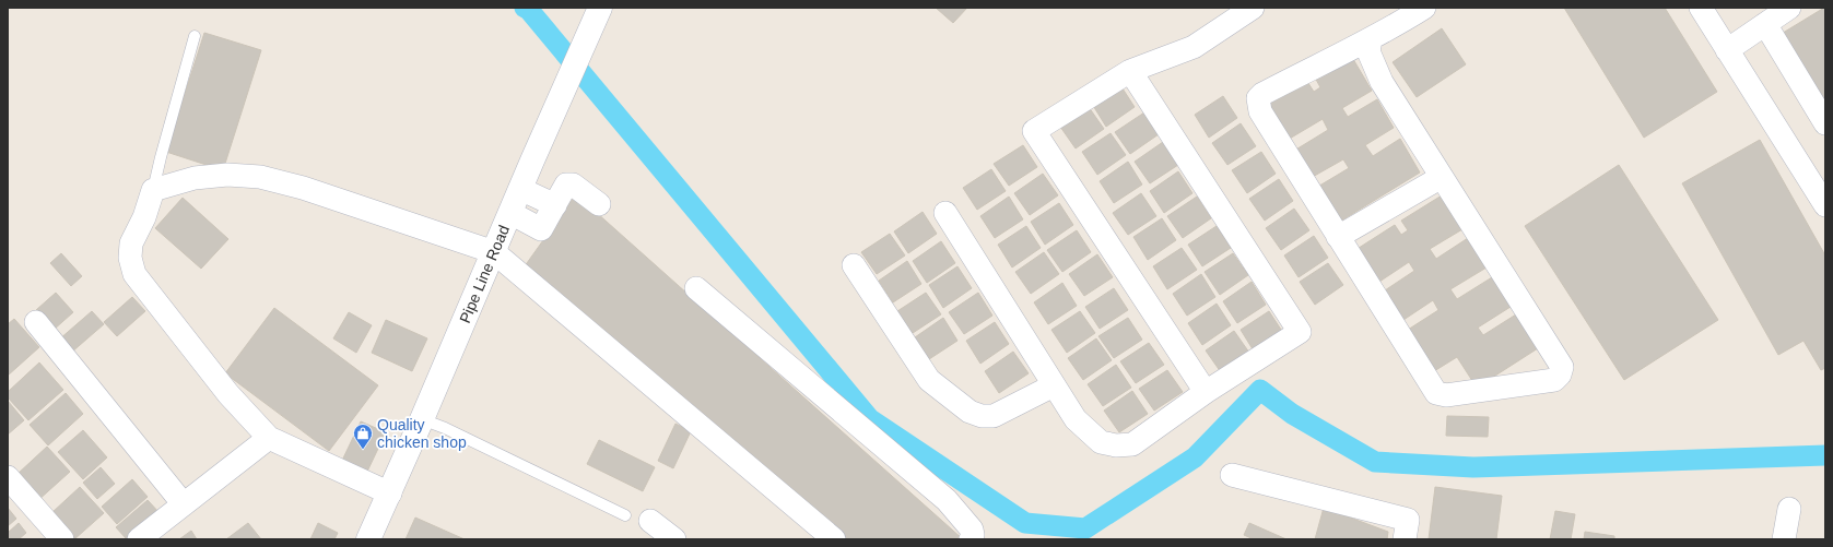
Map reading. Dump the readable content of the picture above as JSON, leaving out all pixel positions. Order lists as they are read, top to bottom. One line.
{"streets":{"street":["Pipe Line Road"]},"places":{"shop":["Quality chicken shop"]}}
